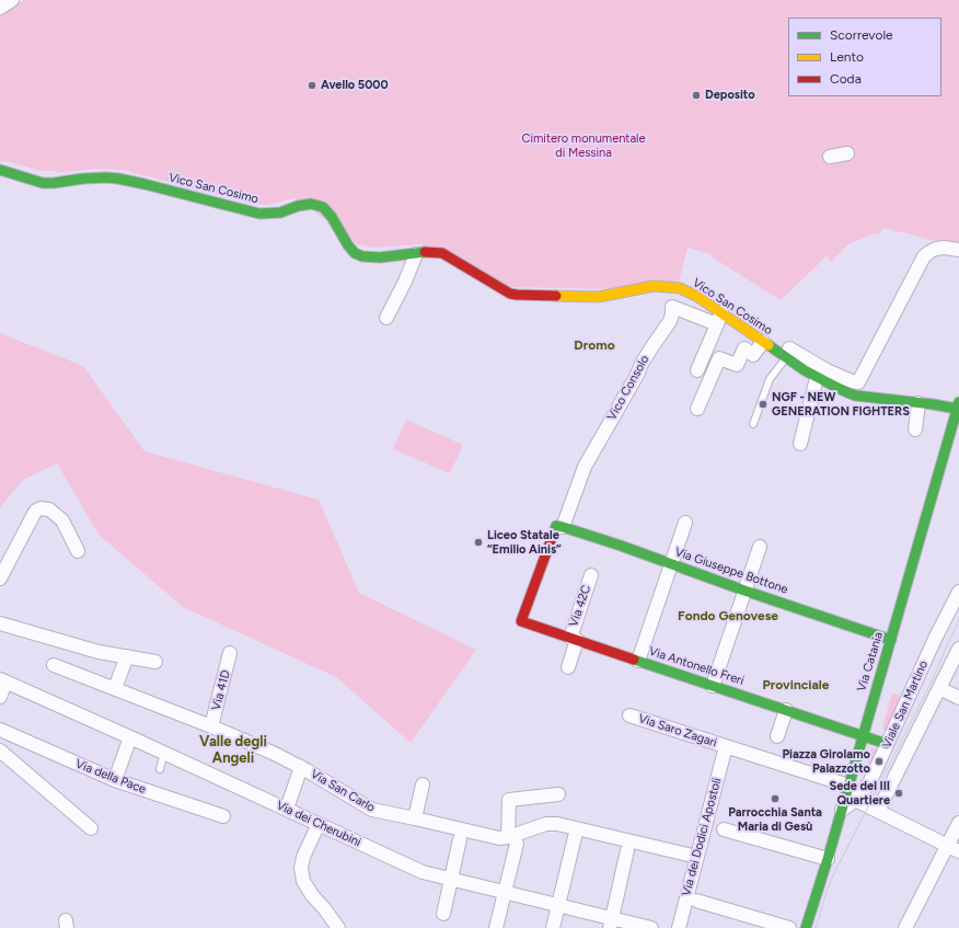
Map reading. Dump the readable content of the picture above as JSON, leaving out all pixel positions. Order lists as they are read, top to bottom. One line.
{"streets":{"street":["Vico San Cosimo","Vico Consolo","Via Giuseppe Bottone","Via 42C","Via Catania","Via Antonello Freri","Via 41D","Viale San Martino","Via Saro Zagari","Via della Pace","Via San Carlo","Via dei Cherubini","Via dei Dodici Apostoli"]},"crossings":[["Vico San Cosimo","Vico Consolo"],["Vico San Cosimo","Via Catania"],["Vico Consolo","Via Giuseppe Bottone"],["Vico Consolo","Via Antonello Freri"],["Via Giuseppe Bottone","Via Catania"],["Via Giuseppe Bottone","Via Antonello Freri"],["Via 42C","Via Antonello Freri"],["Via Catania","Via Antonello Freri"],["Via Catania","Viale San Martino"],["Via Catania","Via Saro Zagari"],["Via Antonello Freri","Viale San Martino"],["Via 41D","Via San Carlo"],["Viale San Martino","Via Saro Zagari"],["Via Saro Zagari","Via dei Dodici Apostoli"],["Via San Carlo","Via dei Dodici Apostoli"]],"districts":["Dromo","Fondo Genovese","Provinciale","Valle degli Angeli"],"parks":["Cimitero monumentale di Messina"],"places":["Avello 5000","Deposito","NGF - NEW GENERATION FIGHTERS","Liceo Statale “Emilio Ainis”","Piazza Girolamo Palazzotto","Sede del III Quartiere","Parrocchia Santa Maria di Gesù"],"legend":["Scorrevole","Lento","Coda"]}
